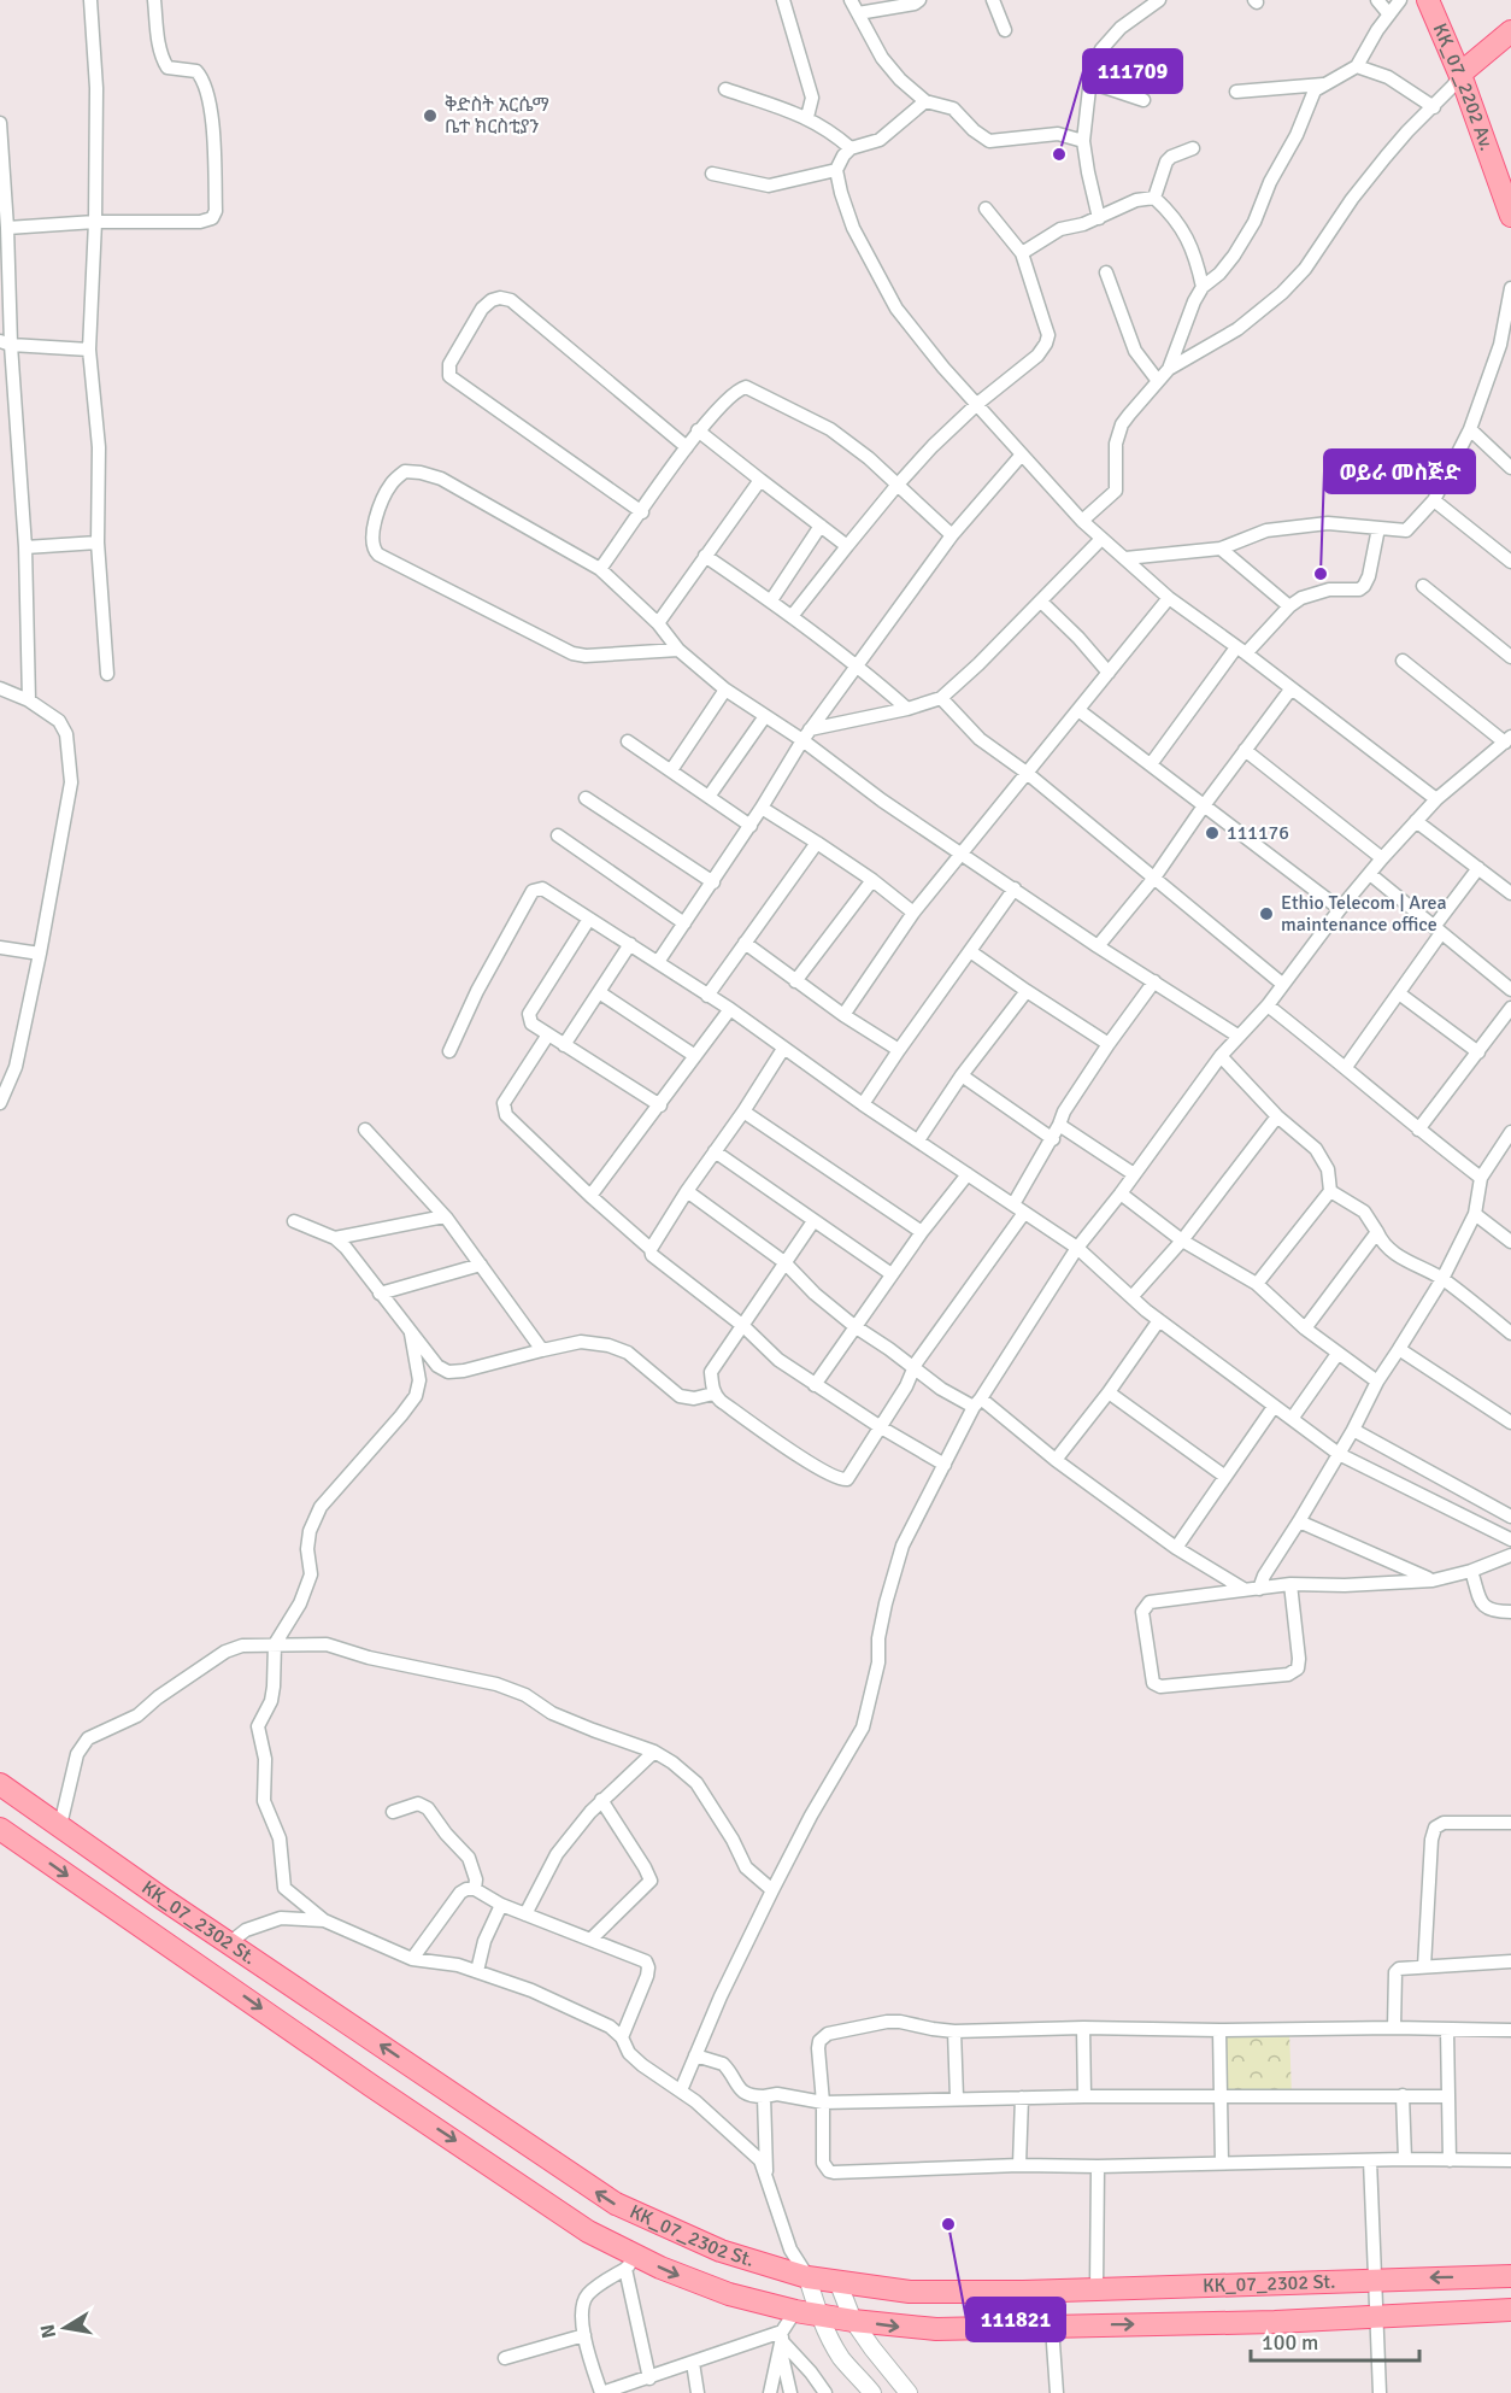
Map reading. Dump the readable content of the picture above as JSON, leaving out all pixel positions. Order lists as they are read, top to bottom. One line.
{"streets":{"main road":["KK_07_2202 Av.","KK_07_2302 St."]},"places":["ቅድስት አርሴማ ቤተ ክርስቲያን","111709","ወይራ መስጅድ","111176","Ethio Telecom | Area maintenance office","111821"],"scale_bar":"100 m","north":"left"}
